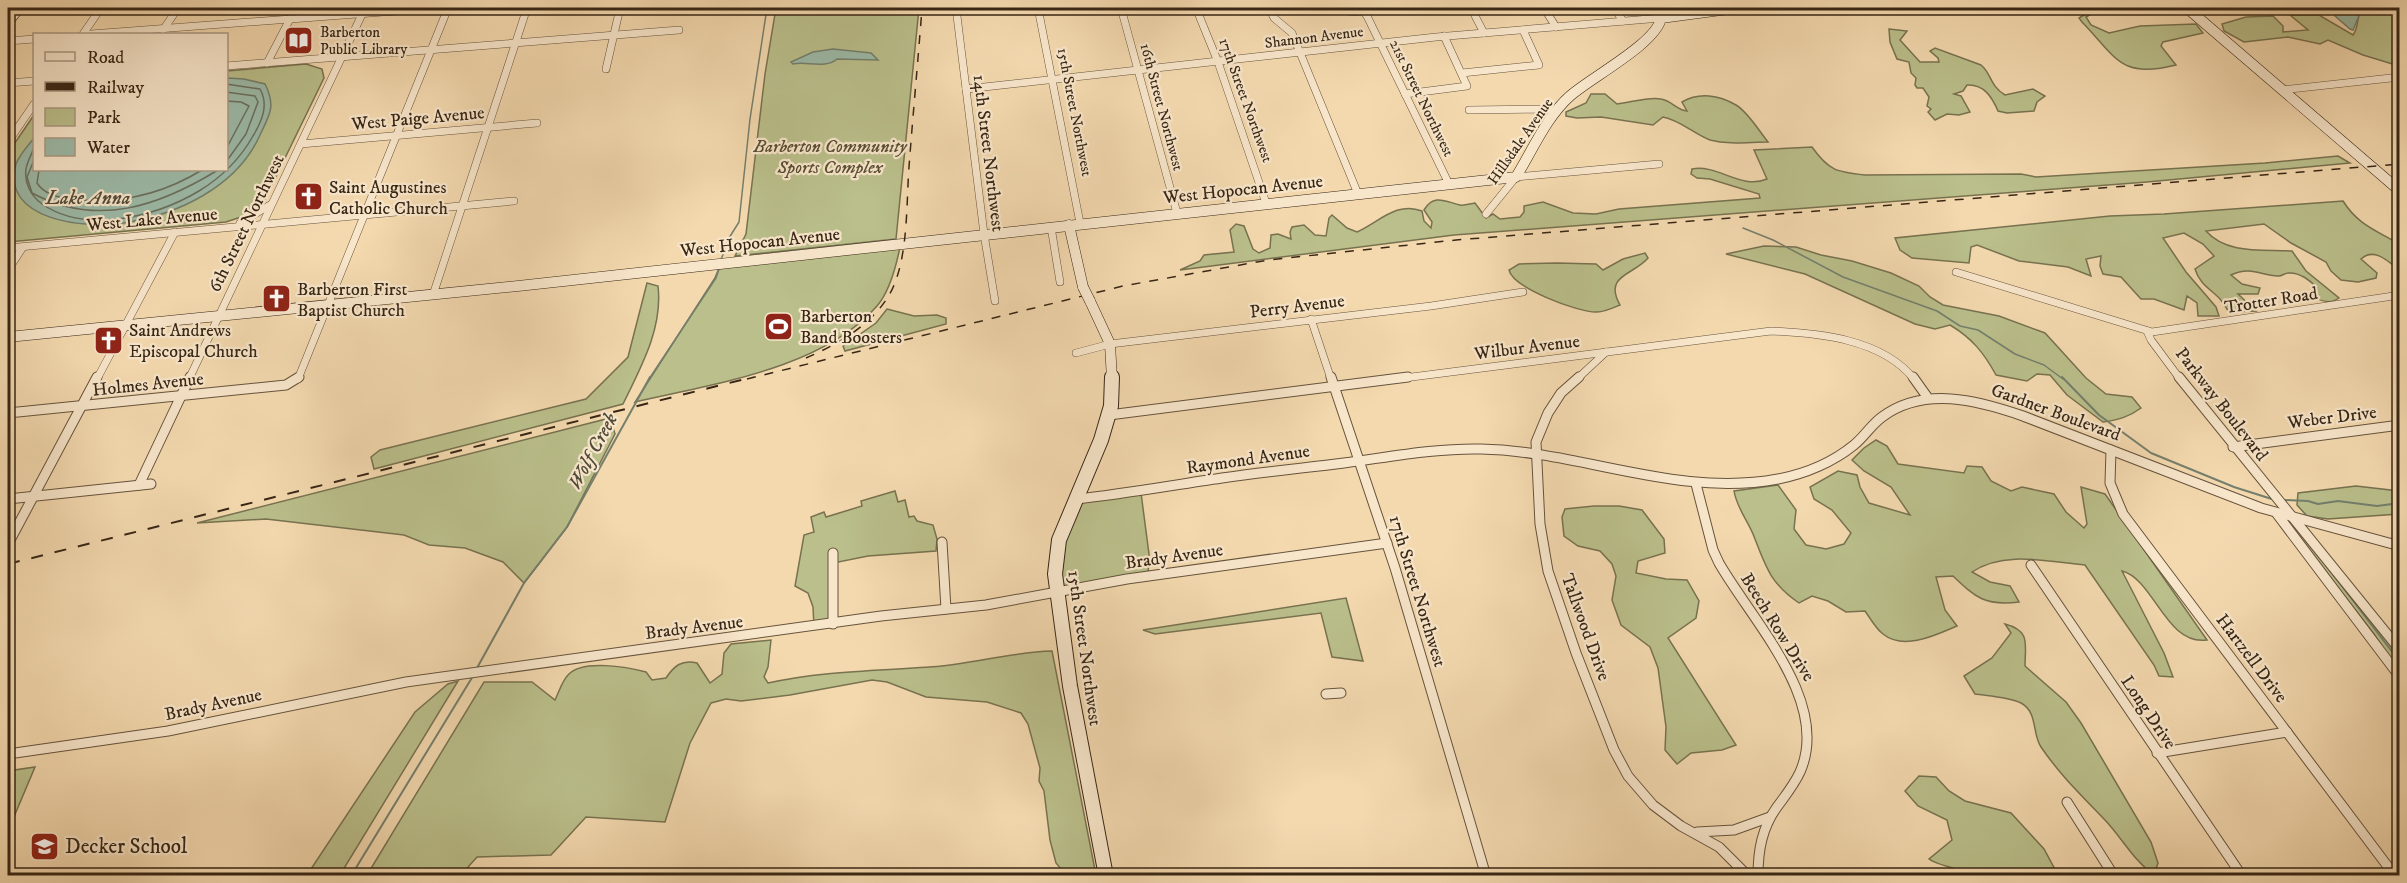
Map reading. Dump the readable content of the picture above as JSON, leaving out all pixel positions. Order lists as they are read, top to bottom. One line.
{"streets":{"street":["Shannon Avenue","21st Street Northwest","17th Street Northwest","16th Street Northwest","15th Street Northwest","West Paige Avenue","Hillsdale Avenue","14th Street Northwest","West Hopocan Avenue","West Lake Avenue","6th Street Northwest","Trotter Road","Perry Avenue","Wilbur Avenue","Holmes Avenue","Parkway Boulevard","Gardner Boulevard","Weber Drive","Raymond Avenue","Brady Avenue","Tallwood Drive","Beech Row Drive","Hartzell Drive","Long Drive"]},"crossings":[["Shannon Avenue","21st Street Northwest"],["Shannon Avenue","17th Street Northwest"],["Shannon Avenue","16th Street Northwest"],["Shannon Avenue","15th Street Northwest"],["Shannon Avenue","Hillsdale Avenue"],["Shannon Avenue","14th Street Northwest"],["21st Street Northwest","West Hopocan Avenue"],["17th Street Northwest","West Hopocan Avenue"],["17th Street Northwest","Perry Avenue"],["17th Street Northwest","Wilbur Avenue"],["17th Street Northwest","Raymond Avenue"],["17th Street Northwest","Brady Avenue"],["16th Street Northwest","West Hopocan Avenue"],["15th Street Northwest","West Hopocan Avenue"],["15th Street Northwest","Perry Avenue"],["15th Street Northwest","Wilbur Avenue"],["15th Street Northwest","Raymond Avenue"],["15th Street Northwest","Brady Avenue"],["West Paige Avenue","6th Street Northwest"],["Hillsdale Avenue","West Hopocan Avenue"],["14th Street Northwest","West Hopocan Avenue"],["West Hopocan Avenue","6th Street Northwest"],["West Hopocan Avenue","Holmes Avenue"],["West Lake Avenue","6th Street Northwest"],["6th Street Northwest","Holmes Avenue"],["Trotter Road","Parkway Boulevard"],["Wilbur Avenue","Gardner Boulevard"],["Wilbur Avenue","Tallwood Drive"],["Parkway Boulevard","Gardner Boulevard"],["Parkway Boulevard","Weber Drive"],["Gardner Boulevard","Raymond Avenue"],["Gardner Boulevard","Tallwood Drive"],["Gardner Boulevard","Beech Row Drive"],["Gardner Boulevard","Hartzell Drive"]],"water":["Lake Anna","Wolf Creek"],"parks":["Barberton Community Sports Complex"],"places":{"library":["Barberton Public Library"],"church":["Saint Augustines Catholic Church","Barberton First Baptist Church","Saint Andrews Episcopal Church"],"sports":["Barberton Band Boosters"],"school or university":["Decker School"]},"legend":["Road","Railway","Park","Water"]}
